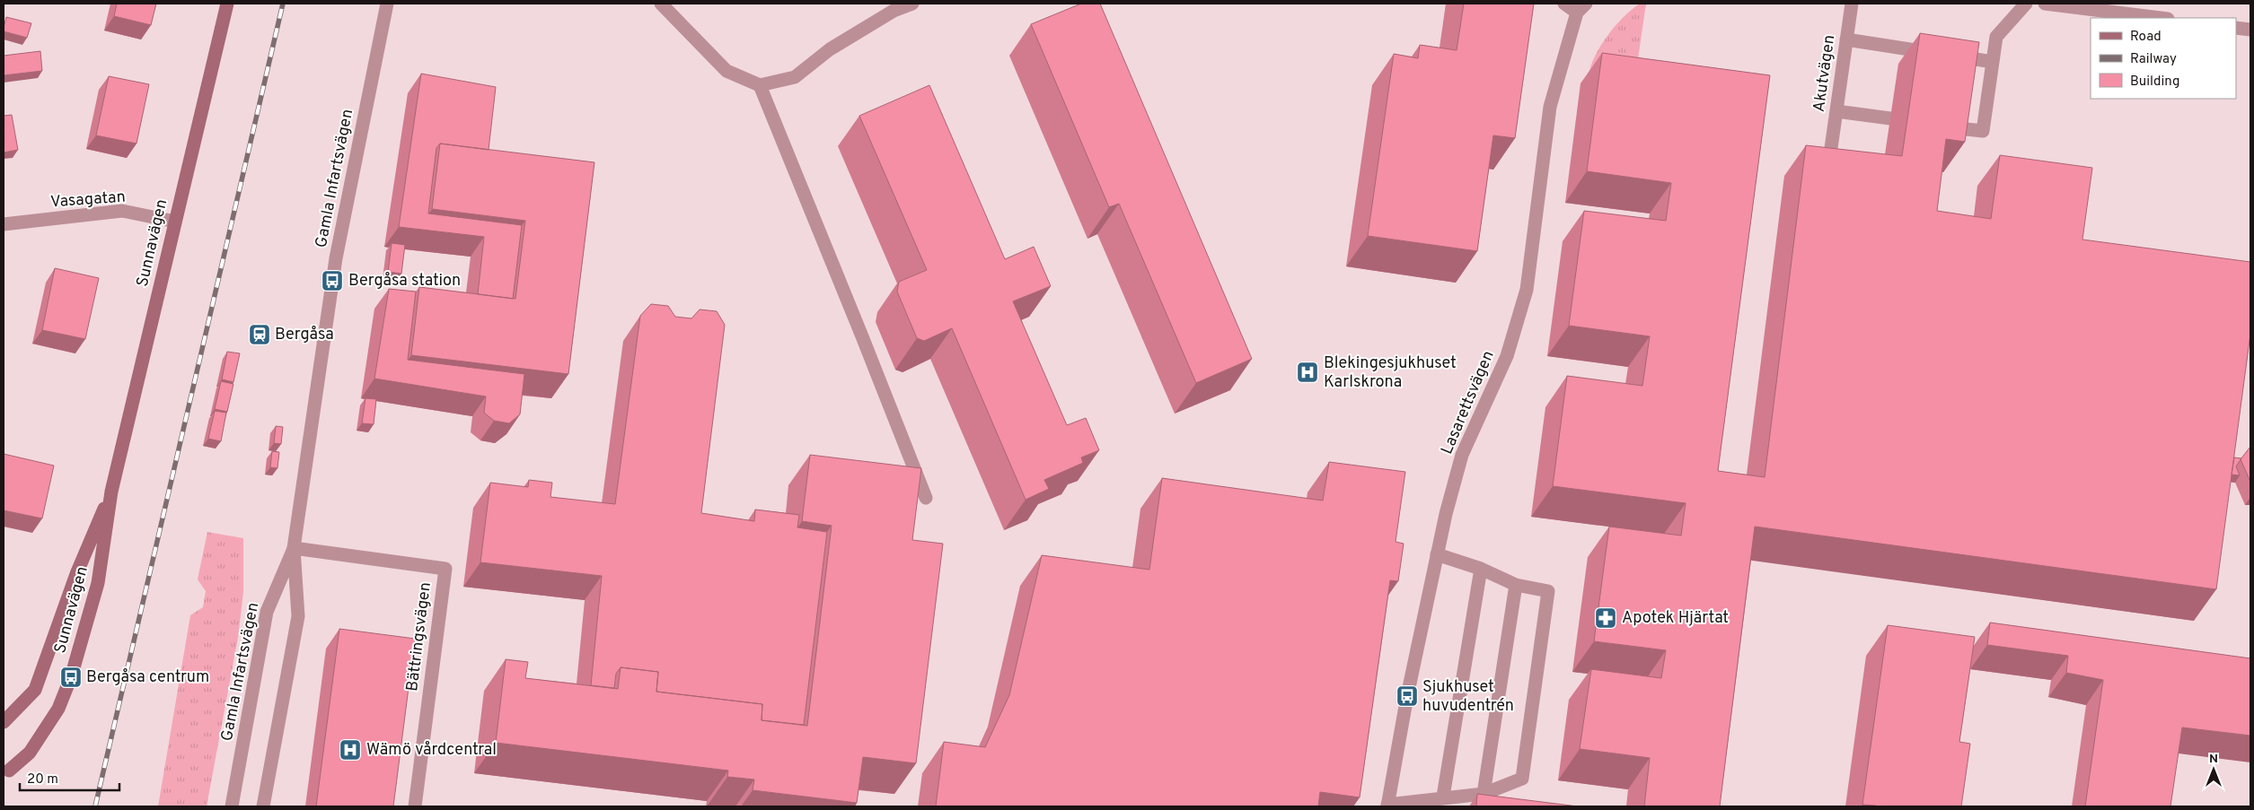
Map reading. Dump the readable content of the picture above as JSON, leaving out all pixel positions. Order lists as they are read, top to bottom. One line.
{"streets":{"main road":["Sunnavägen"],"street":["Akutvägen","Gamla Infartsvägen","Vasagatan","Lasarettsvägen","Bättringsvägen"]},"crossings":[["Gamla Infartsvägen","Bättringsvägen"],["Vasagatan","Sunnavägen"]],"places":{"bus stop":["Bergåsa station","Bergåsa centrum","Sjukhuset huvudentrén"],"station":["Bergåsa"],"hospital":["Blekingesjukhuset Karlskrona","Wämö vårdcentral"],"pharmacy":["Apotek Hjärtat"]},"legend":["Road","Railway","Building"],"scale_bar":"20 m","north":"top"}
